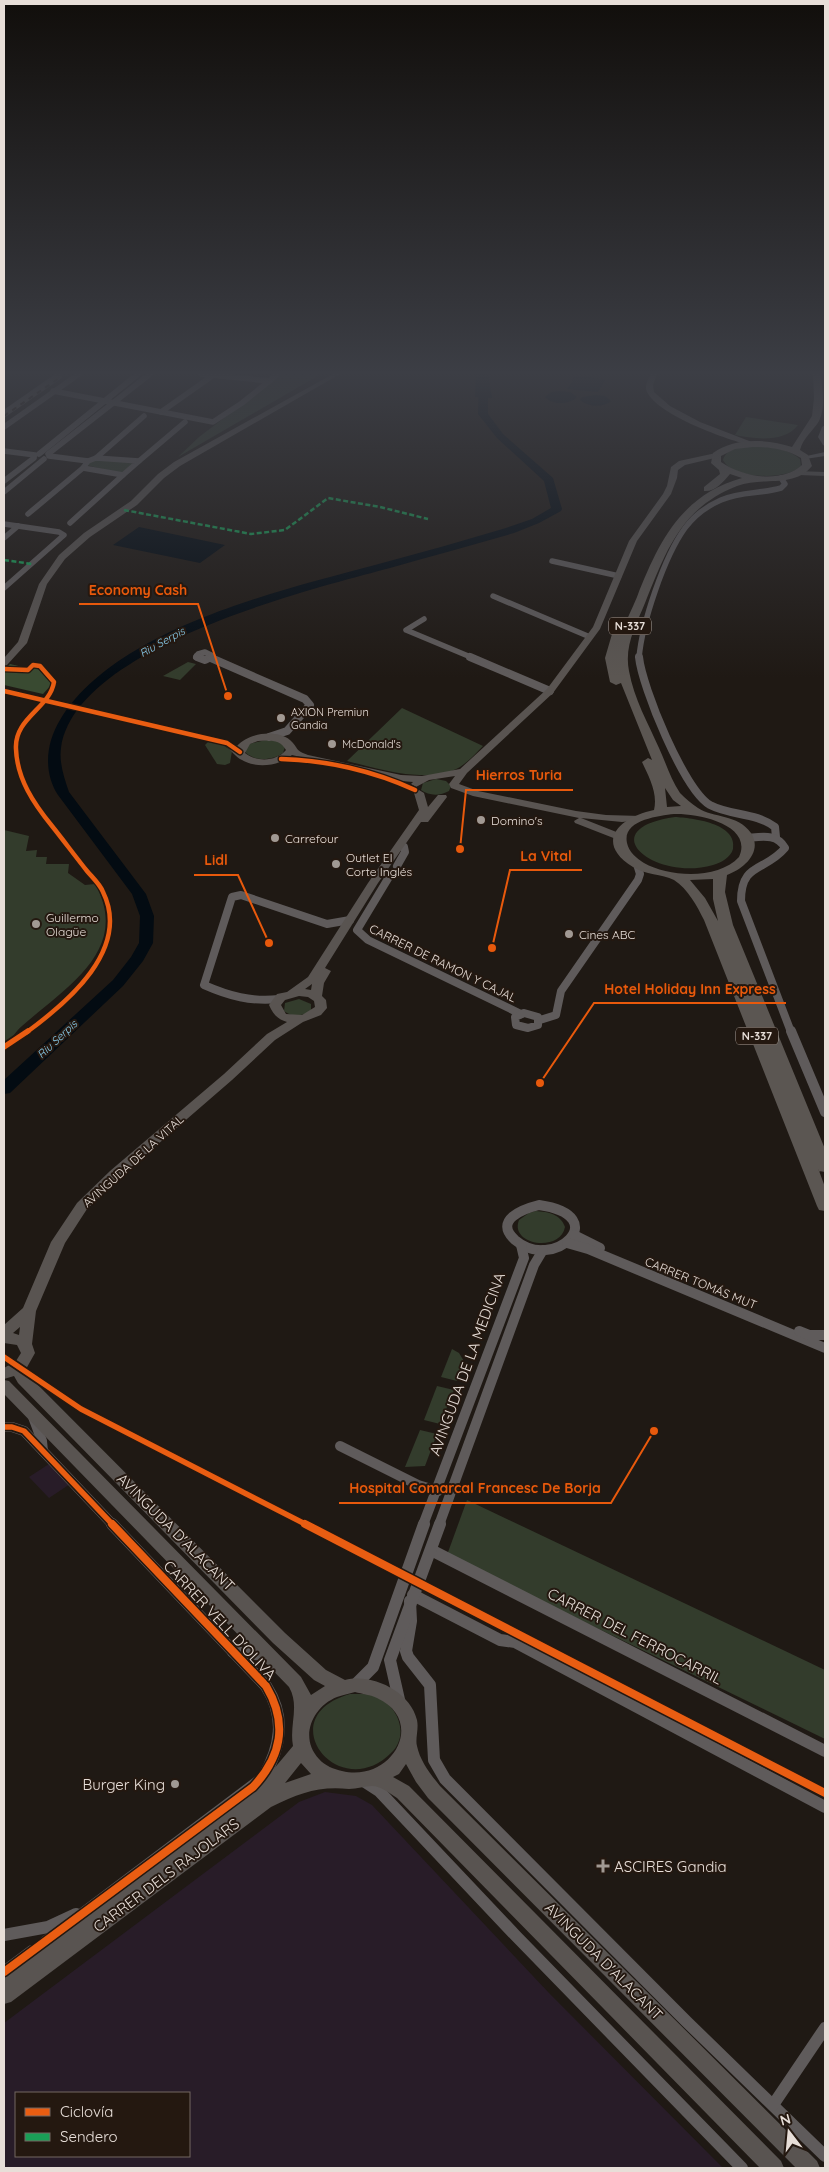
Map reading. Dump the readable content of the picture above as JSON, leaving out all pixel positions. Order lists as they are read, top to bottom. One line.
{"streets":{"highway":["N-337"],"main road":["AVINGUDA DE LA VITAL","AVINGUDA D'ALACANT","CARRER DELS RAJOLARS"],"street":["CARRER DE RAMON Y CAJAL","CARRER TOMÁS MUT","AVINGUDA DE LA MEDICINA","CARRER VELL D'OLIVA","CARRER DEL FERROCARRIL"]},"crossings":[["AVINGUDA DE LA VITAL","AVINGUDA D'ALACANT"],["CARRER TOMÁS MUT","AVINGUDA DE LA MEDICINA"],["AVINGUDA DE LA MEDICINA","AVINGUDA D'ALACANT"],["AVINGUDA DE LA MEDICINA","CARRER DELS RAJOLARS"],["AVINGUDA D'ALACANT","CARRER VELL D'OLIVA"],["AVINGUDA D'ALACANT","CARRER DELS RAJOLARS"]],"water":["Riu Serpis"],"places":{"other":["Economy Cash","AXION Premiun Gandia","McDonald's","Domino's","Carrefour","Hierros Turia","Outlet El Corte Inglés","Guillermo Olagüe","Cines ABC","Lidl","La Vital","Hotel Holiday Inn Express","Hospital Comarcal Francesc De Borja","Burger King"],"health":["ASCIRES Gandia"]},"legend":["Ciclovía","Sendero"],"north":"top"}
